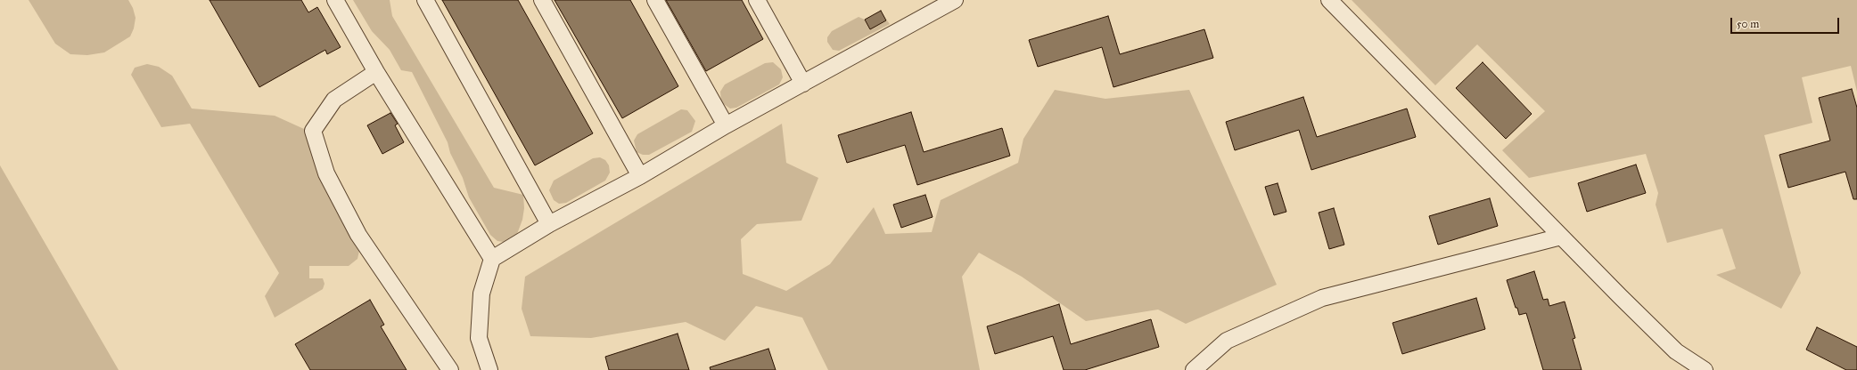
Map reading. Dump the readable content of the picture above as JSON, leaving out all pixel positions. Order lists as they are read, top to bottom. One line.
{"scale_bar":"50 m"}
